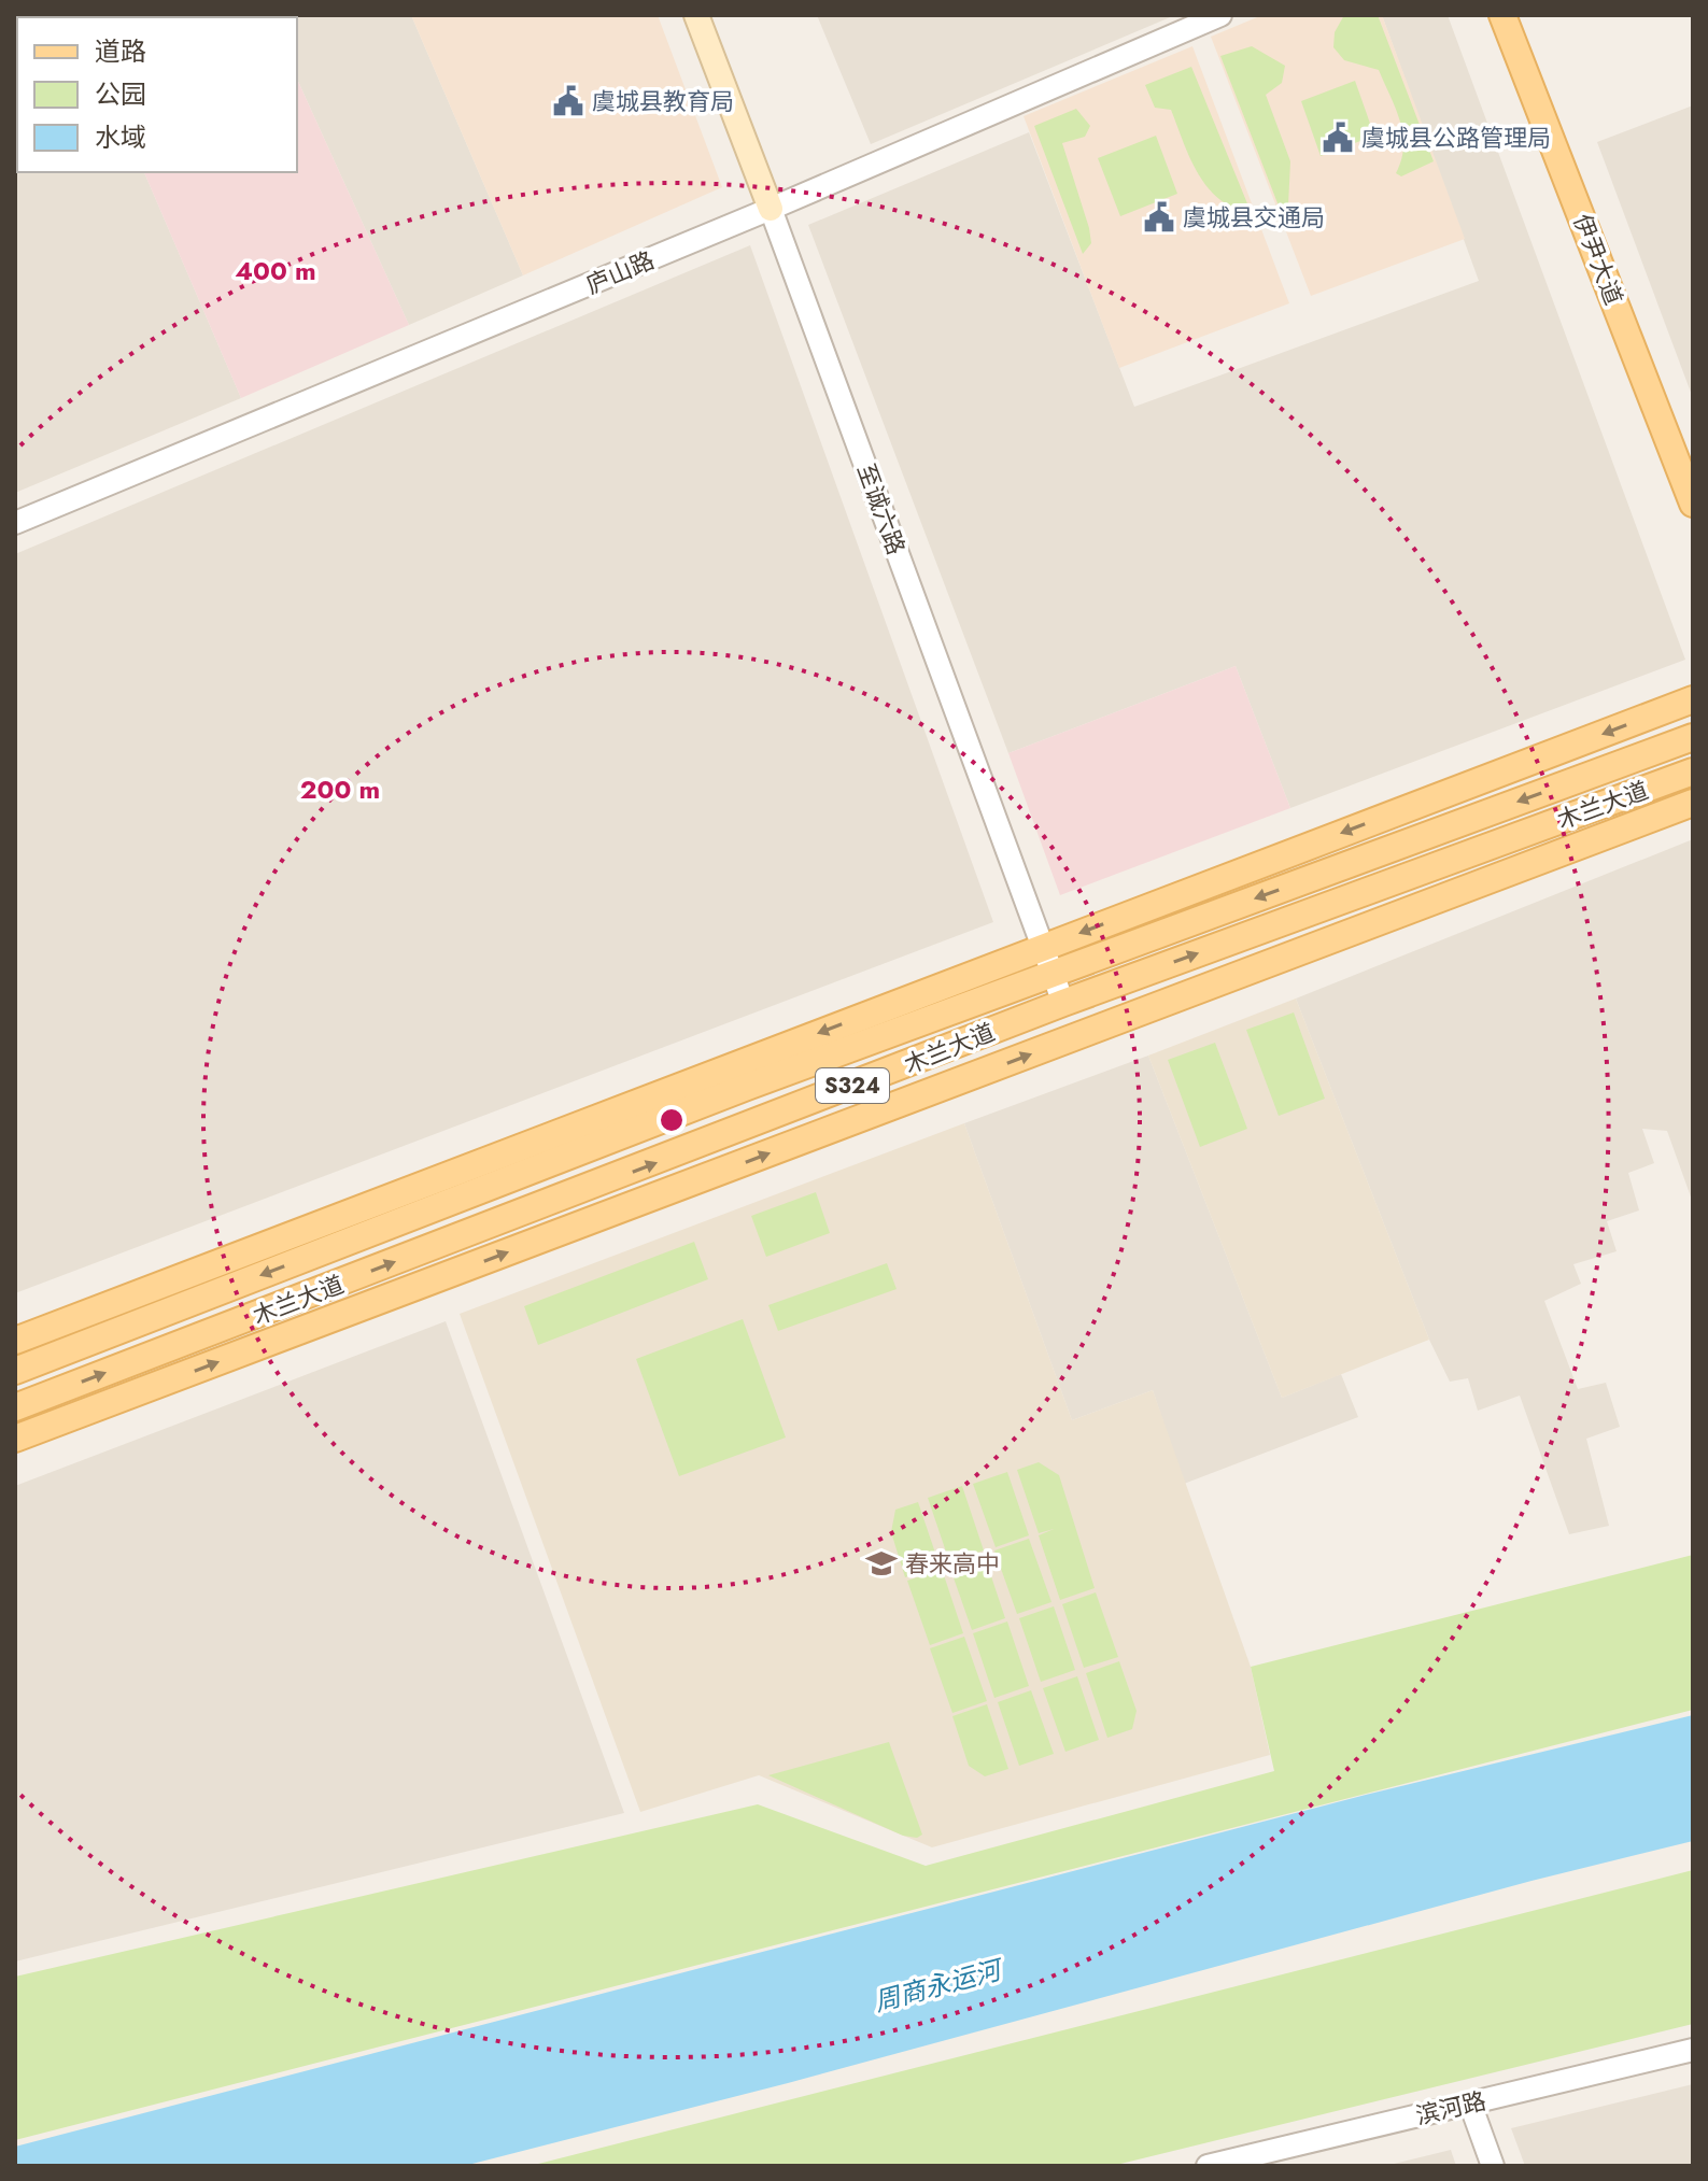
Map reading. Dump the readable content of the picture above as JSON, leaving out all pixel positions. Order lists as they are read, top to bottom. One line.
{"streets":{"main road":["伊尹大道","至诚六路","木兰大道","S324"],"street":["庐山路","滨河路"]},"crossings":[["庐山路","至诚六路"],["至诚六路","木兰大道"]],"water":["周商永运河"],"places":{"public building":["虞城县教育局","虞城县公路管理局","虞城县交通局"],"school or university":["春来高中"]},"legend":["道路","公园","水域"],"rings":["400 m","200 m"]}
